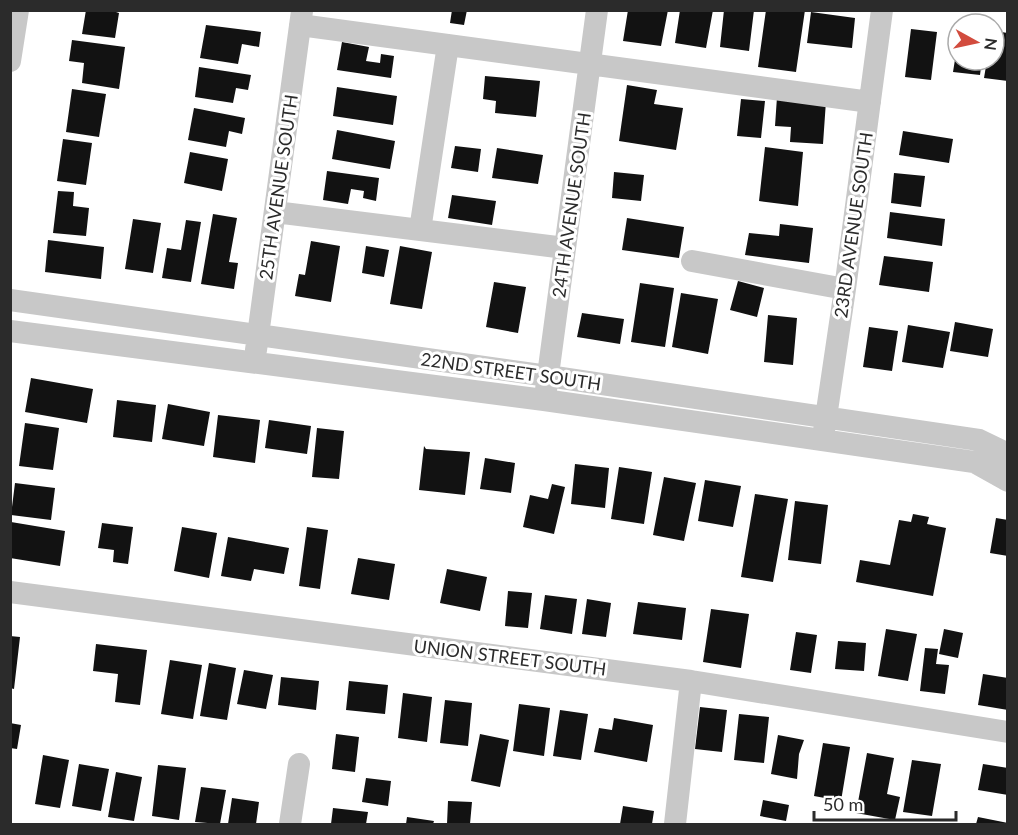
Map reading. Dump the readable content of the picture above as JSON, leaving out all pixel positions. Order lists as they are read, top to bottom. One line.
{"streets":{"street":["25TH AVENUE SOUTH","24TH AVENUE SOUTH","23RD AVENUE SOUTH","22ND STREET SOUTH","UNION STREET SOUTH"]},"crossings":[["25TH AVENUE SOUTH","22ND STREET SOUTH"],["24TH AVENUE SOUTH","22ND STREET SOUTH"],["23RD AVENUE SOUTH","22ND STREET SOUTH"]],"scale_bar":"50 m","north":"right"}
